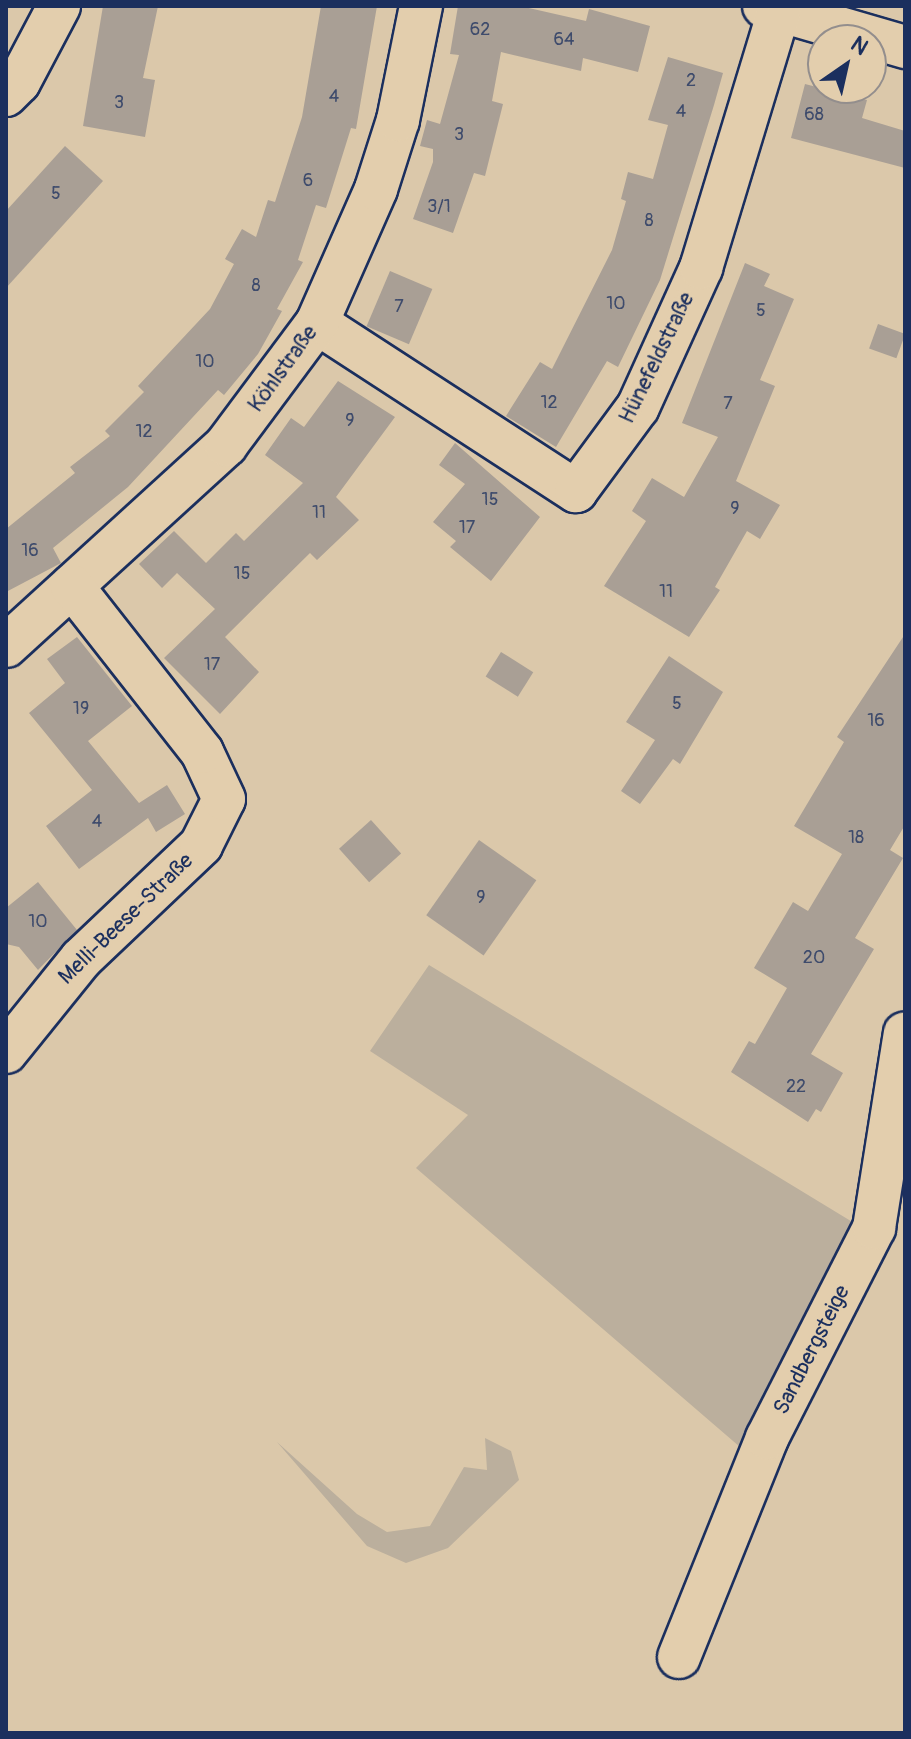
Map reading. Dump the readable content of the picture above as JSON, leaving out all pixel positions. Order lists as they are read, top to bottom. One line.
{"streets":{"street":["Hünefeldstraße","Köhlstraße","Melli-Beese-Straße","Sandbergsteige"]},"crossings":[["Hünefeldstraße","Köhlstraße"],["Köhlstraße","Melli-Beese-Straße"]],"house_numbers":["62","64","2","4","3","4","68","3","6","5","3/1","8","8","10","7","5","10","12","7","9","12","15","9","11","17","16","15","11","17","5","19","16","4","18","9","10","20","22"],"north":"top right"}
